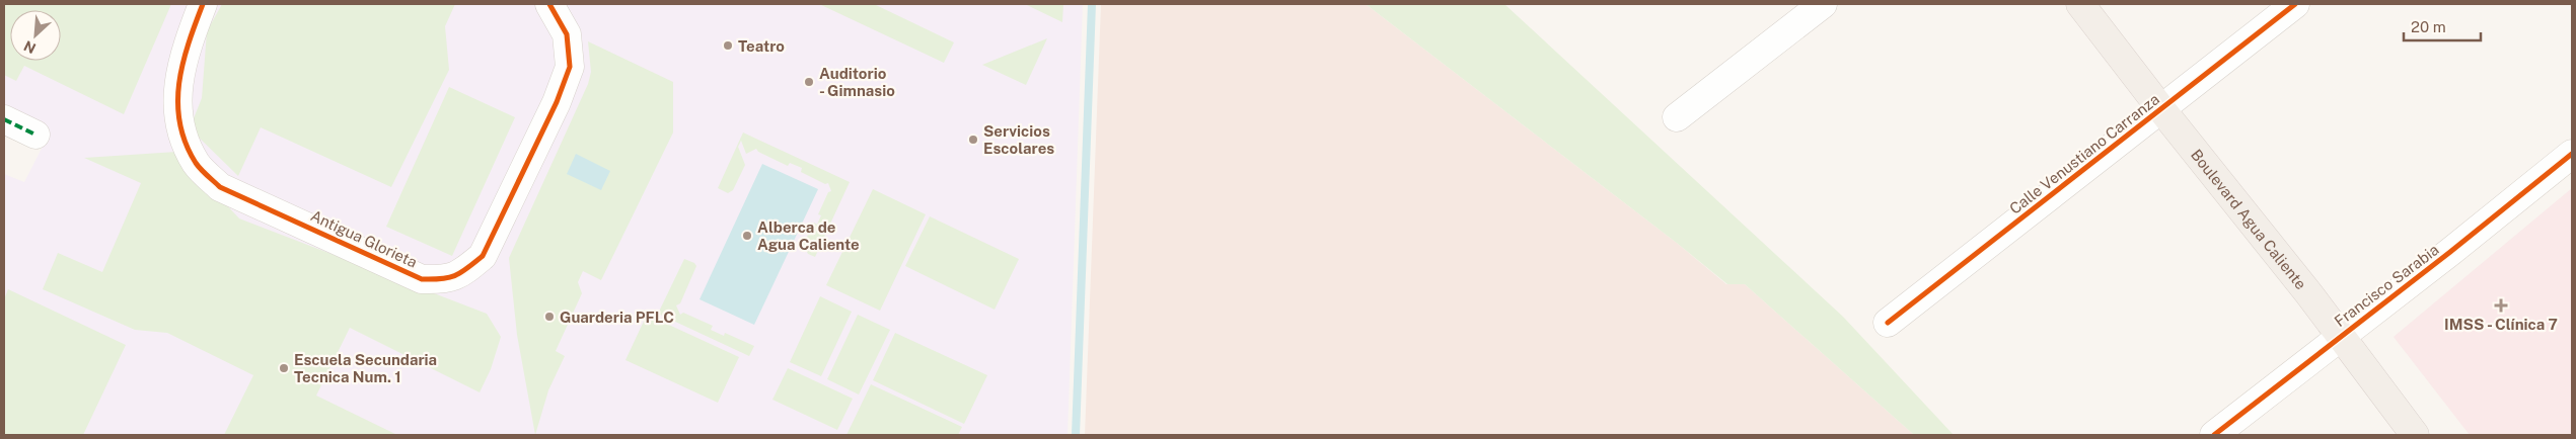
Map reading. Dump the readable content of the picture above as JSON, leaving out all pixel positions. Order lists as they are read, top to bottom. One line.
{"streets":{"main road":["Boulevard Agua Caliente"],"street":["Calle Venustiano Carranza","Antigua Glorieta","Francisco Sarabia"]},"crossings":[["Calle Venustiano Carranza","Boulevard Agua Caliente"],["Boulevard Agua Caliente","Francisco Sarabia"]],"places":{"other":["Teatro","Auditorio - Gimnasio","Servicios Escolares","Alberca de Agua Caliente","Guarderia PFLC","Escuela Secundaria Tecnica Num. 1"],"health":["IMSS - Clínica 7"]},"scale_bar":"20 m","north":"bottom left"}
